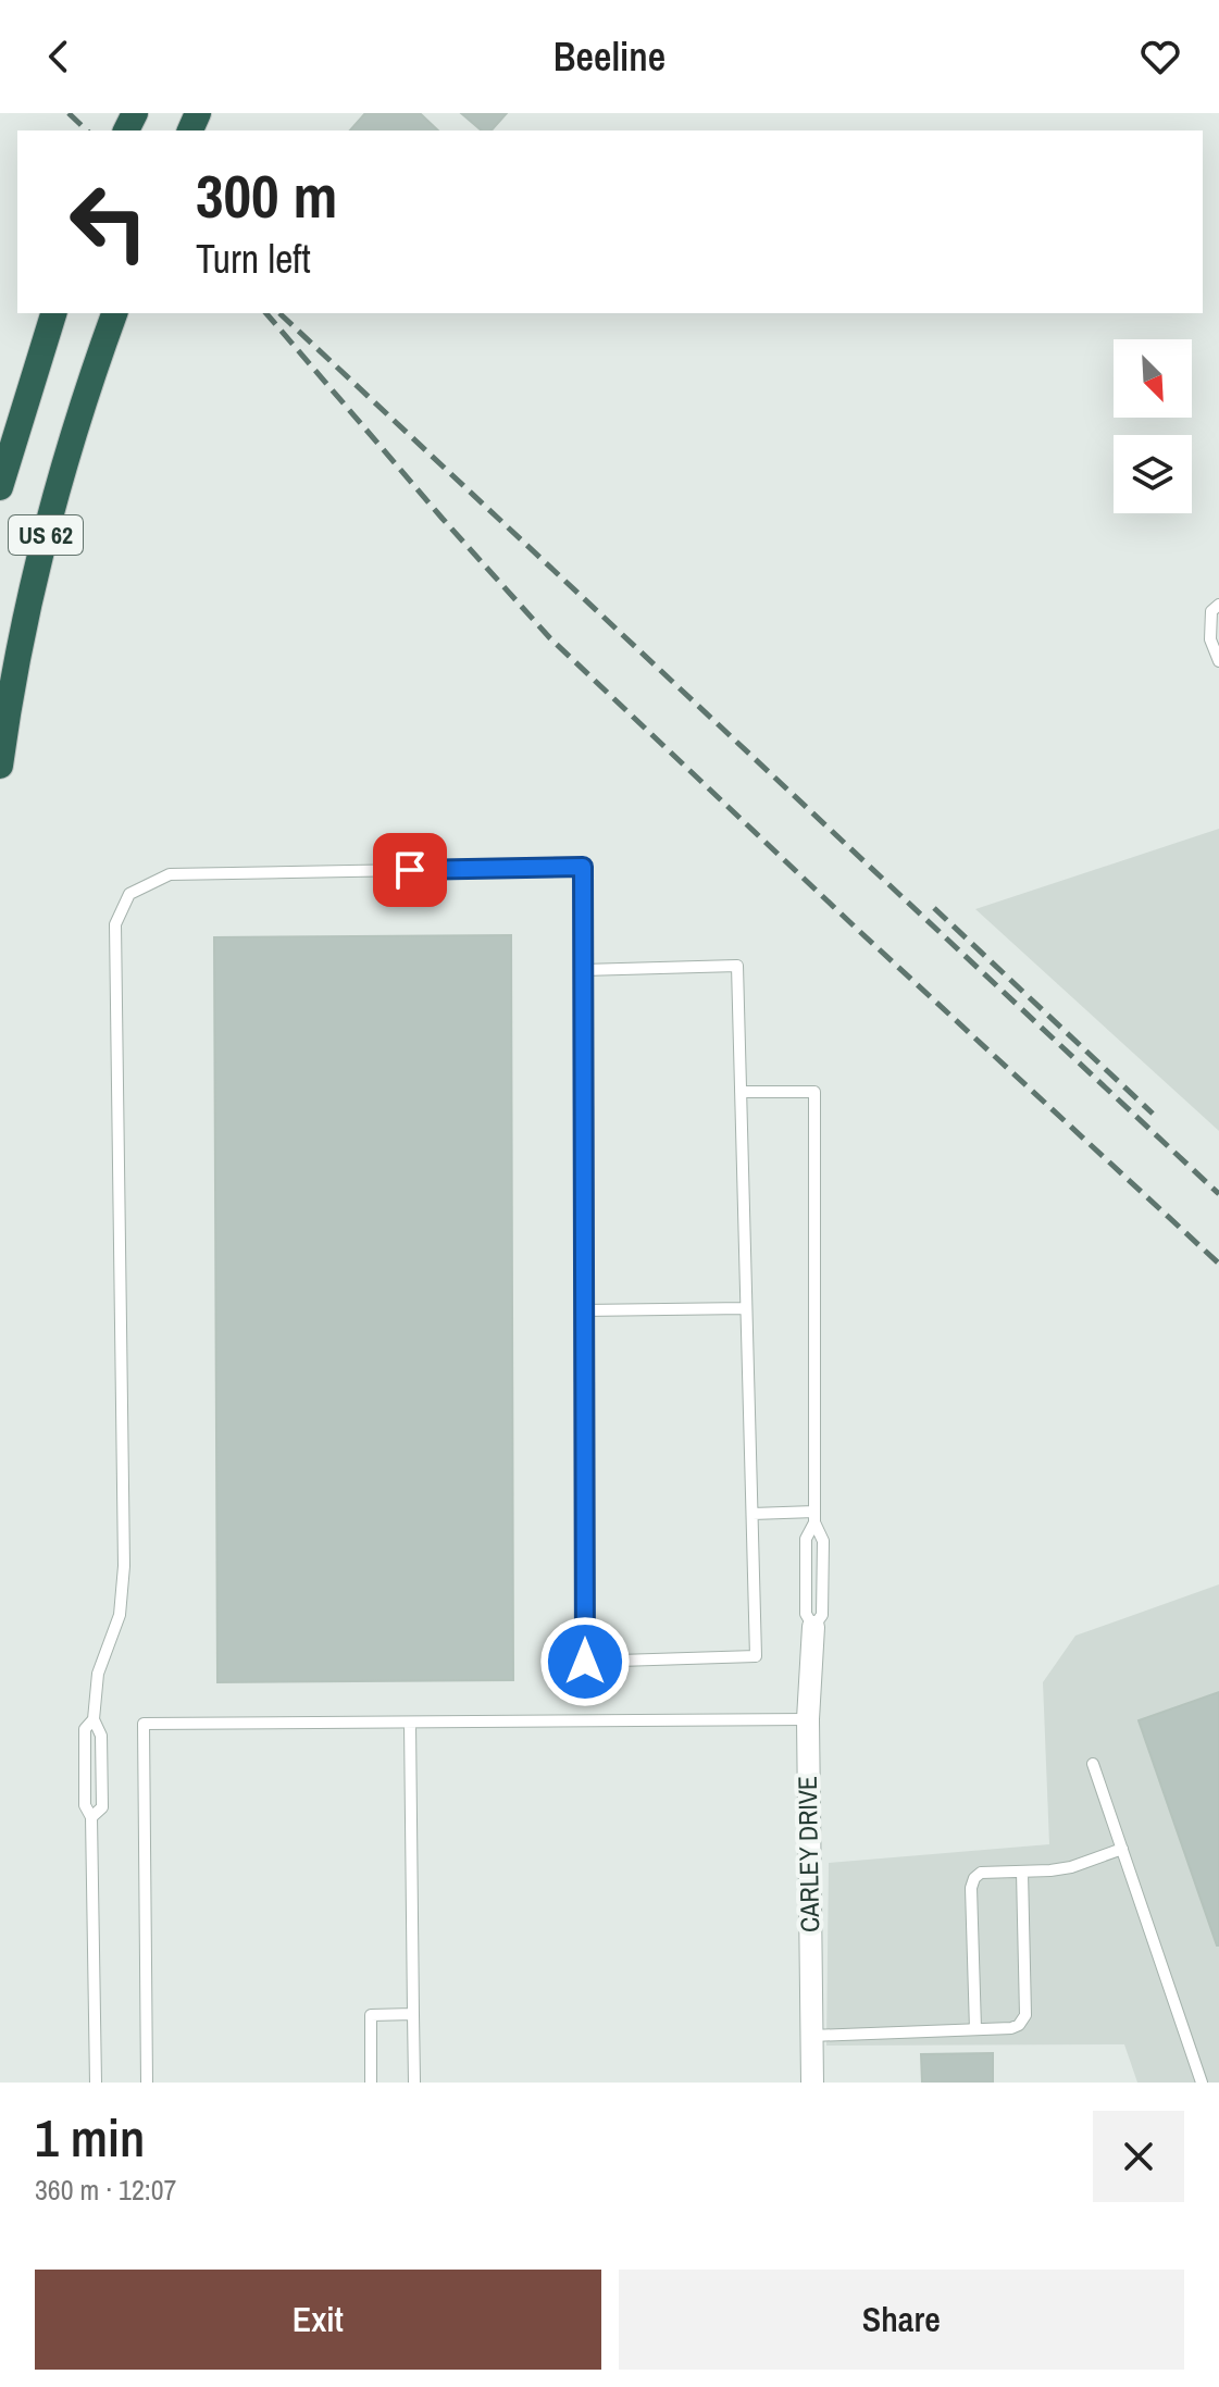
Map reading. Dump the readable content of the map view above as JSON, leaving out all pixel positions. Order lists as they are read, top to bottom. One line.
{"streets":{"highway":["US 62"],"street":["CARLEY DRIVE"]},"north":"bottom right","page":{"header":"Beeline","turn":["300 m","Turn left"],"heading":["1 min","360 m · 12:07"],"buttons":["Exit","Share"]}}
